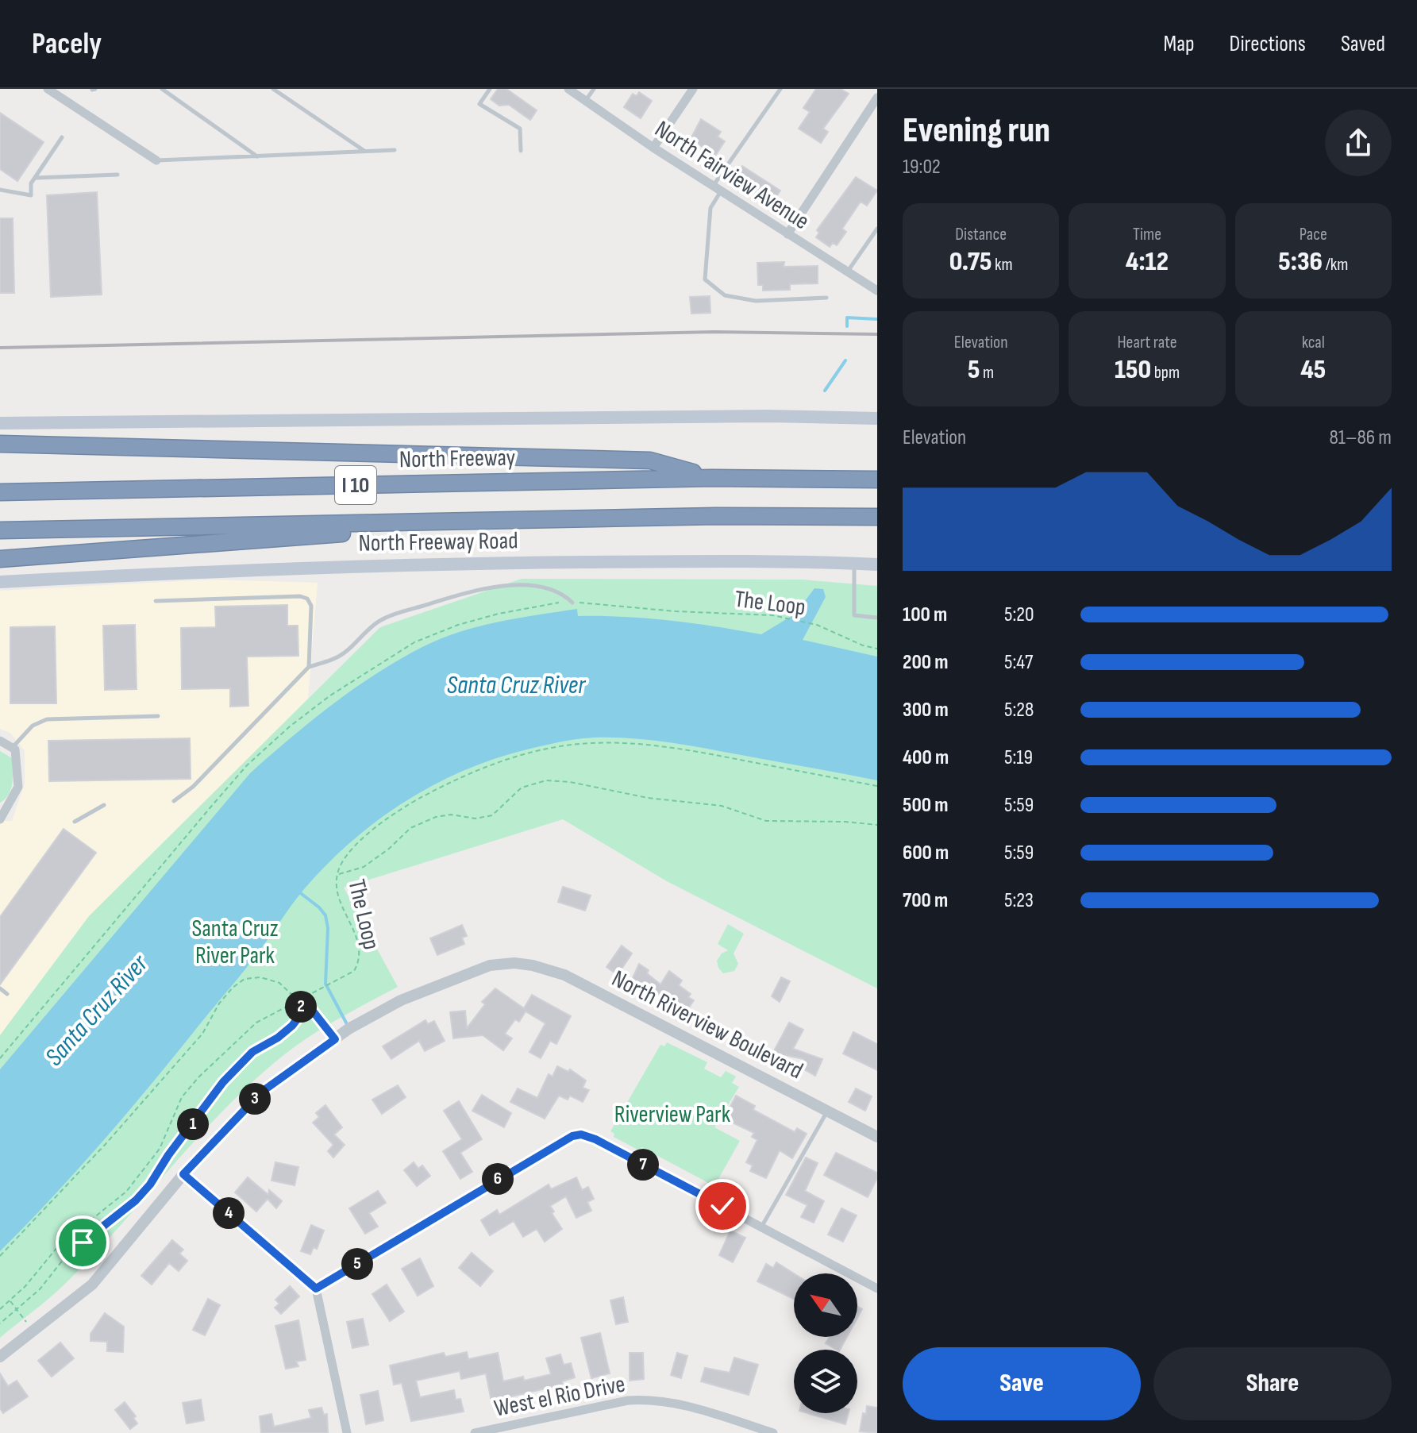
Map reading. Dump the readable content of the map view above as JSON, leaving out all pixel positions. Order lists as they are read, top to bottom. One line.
{"streets":{"highway":["North Freeway","I 10"],"main road":["North Freeway Road"],"street":["North Fairview Avenue","North Riverview Boulevard","West el Rio Drive"],"path":["The Loop"]},"water":["Santa Cruz River"],"parks":["Santa Cruz River Park","Riverview Park"],"north":"top left","page":{"header":"Pacely","nav":["Map","Directions","Saved"],"heading":["Evening run","19:02"],"stats":[["Distance","0.75 km"],["Time","4:12"],["Pace","5:36 /km"],["Elevation","5 m"],["Heart rate","150 bpm"],["kcal","45"]],"chart":["Elevation","81–86 m"],"list":[{"name":"100 m","note":"5:20"},{"name":"200 m","note":"5:47"},{"name":"300 m","note":"5:28"},{"name":"400 m","note":"5:19"},{"name":"500 m","note":"5:59"},{"name":"600 m","note":"5:59"},{"name":"700 m","note":"5:23"}],"pins":["2","3","1","7","6","4","5"],"buttons":["Save","Share"]}}
